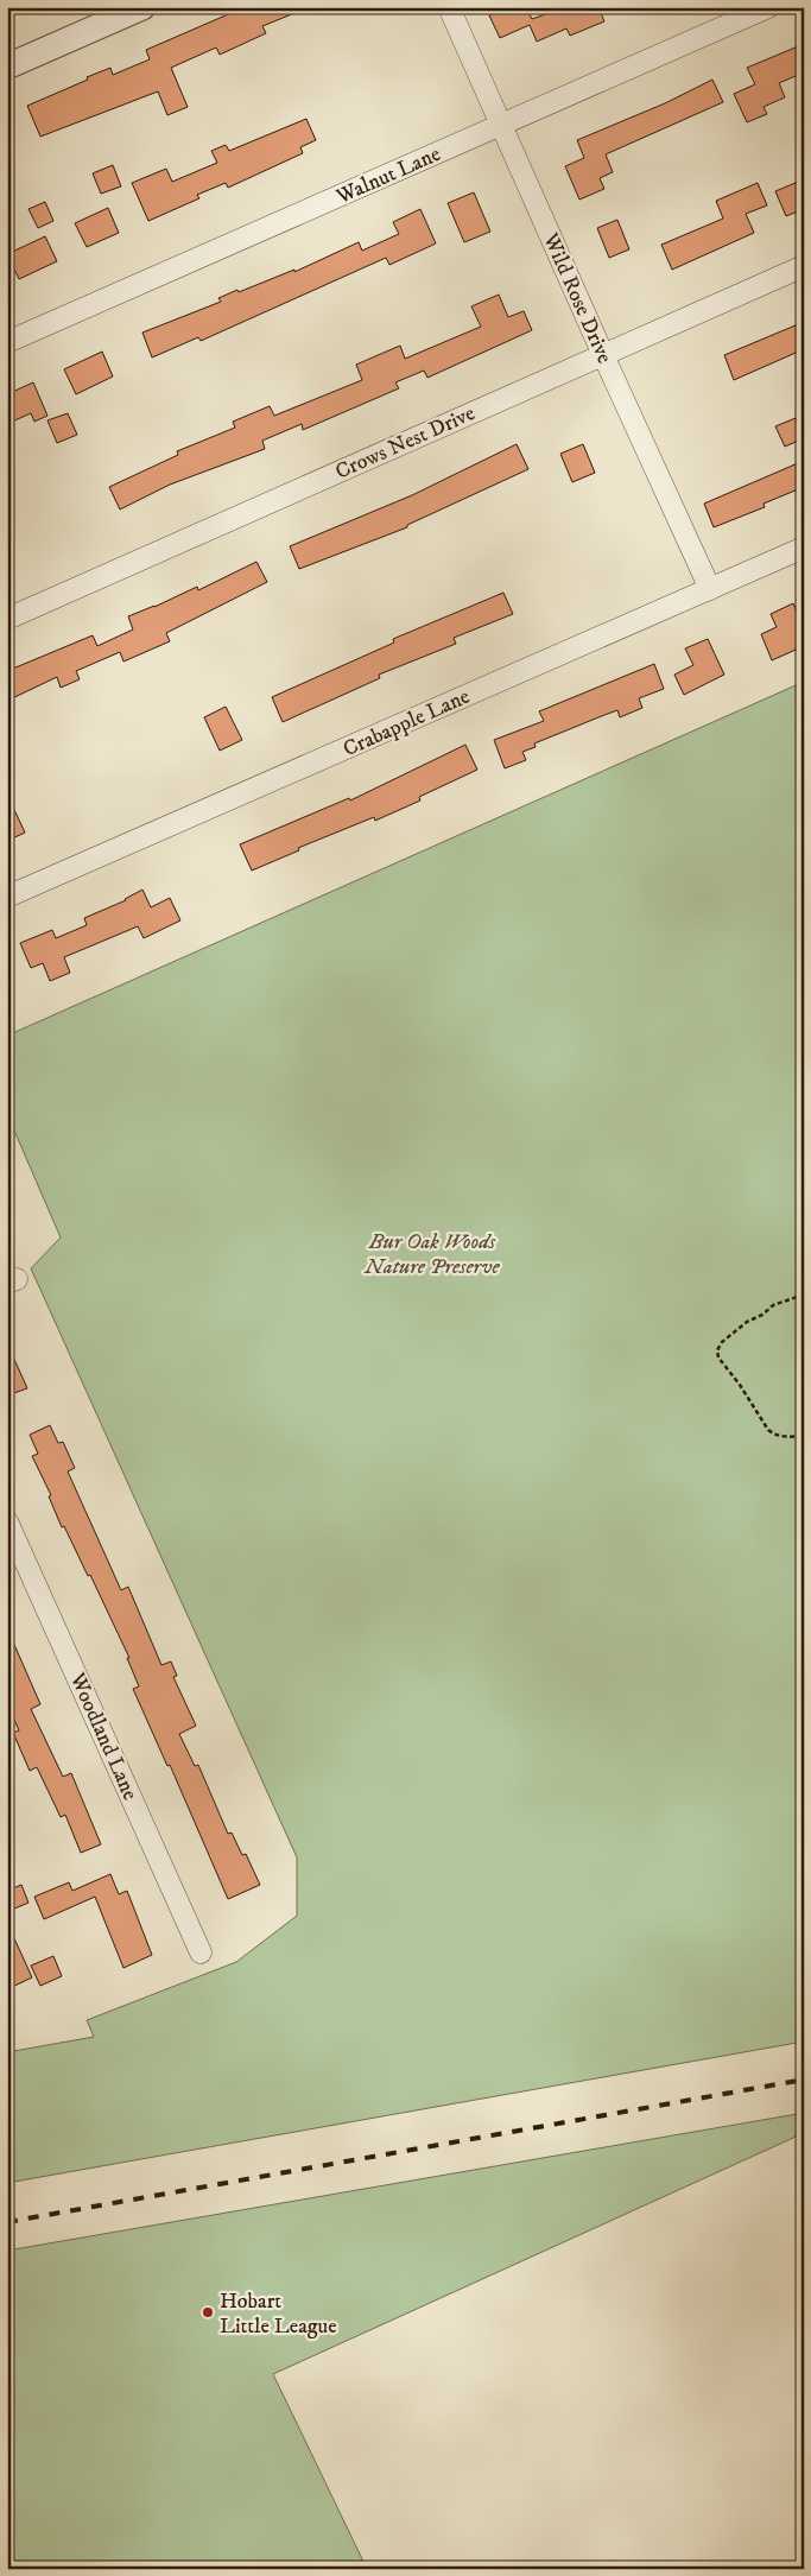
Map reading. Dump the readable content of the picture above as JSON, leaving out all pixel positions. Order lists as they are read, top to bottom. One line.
{"streets":{"street":["Walnut Lane","Wild Rose Drive","Crows Nest Drive","Crabapple Lane","Woodland Lane"]},"crossings":[["Walnut Lane","Wild Rose Drive"],["Wild Rose Drive","Crows Nest Drive"],["Wild Rose Drive","Crabapple Lane"]],"parks":["Bur Oak Woods Nature Preserve"],"places":["Hobart Little League"]}
